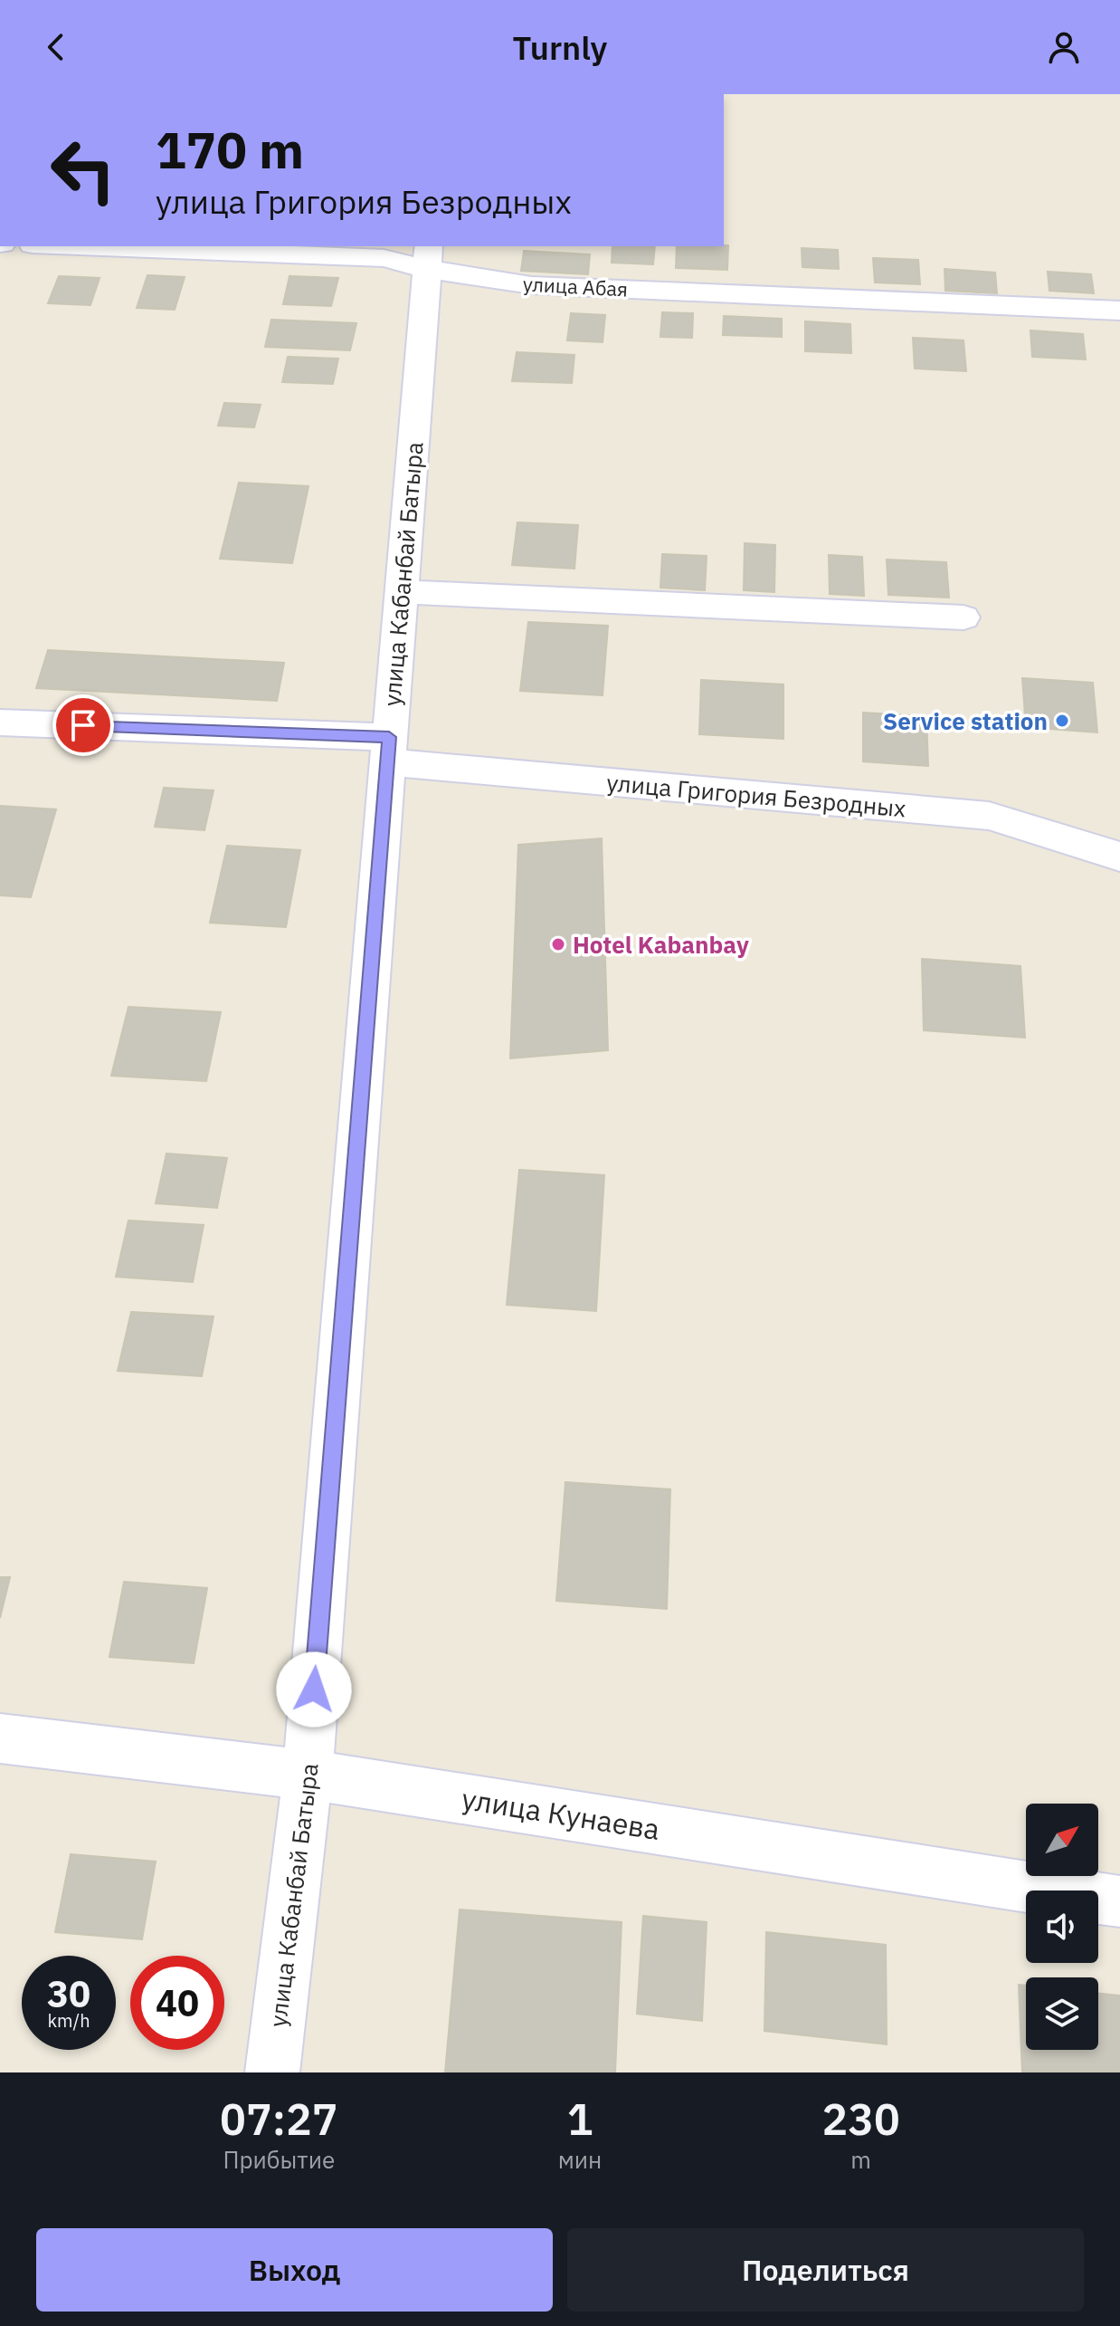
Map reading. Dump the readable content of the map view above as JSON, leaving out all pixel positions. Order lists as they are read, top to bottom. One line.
{"streets":{"street":["улица Абая","улица Кабанбай Батыра","улица Григория Безродных","улица Кунаева"]},"crossings":[["улица Абая","улица Кабанбай Батыра"],["улица Кабанбай Батыра","улица Григория Безродных"],["улица Кабанбай Батыра","улица Кунаева"]],"places":["Service station","Hotel Kabanbay"],"north":"top right","page":{"header":"Turnly","turn":["170 m","улица Григория Безродных"],"speed":"30 km/h","limit":"40","eta":["07:27","Прибытие","1","мин","230","m"],"buttons":["Выход","Поделиться"]}}
